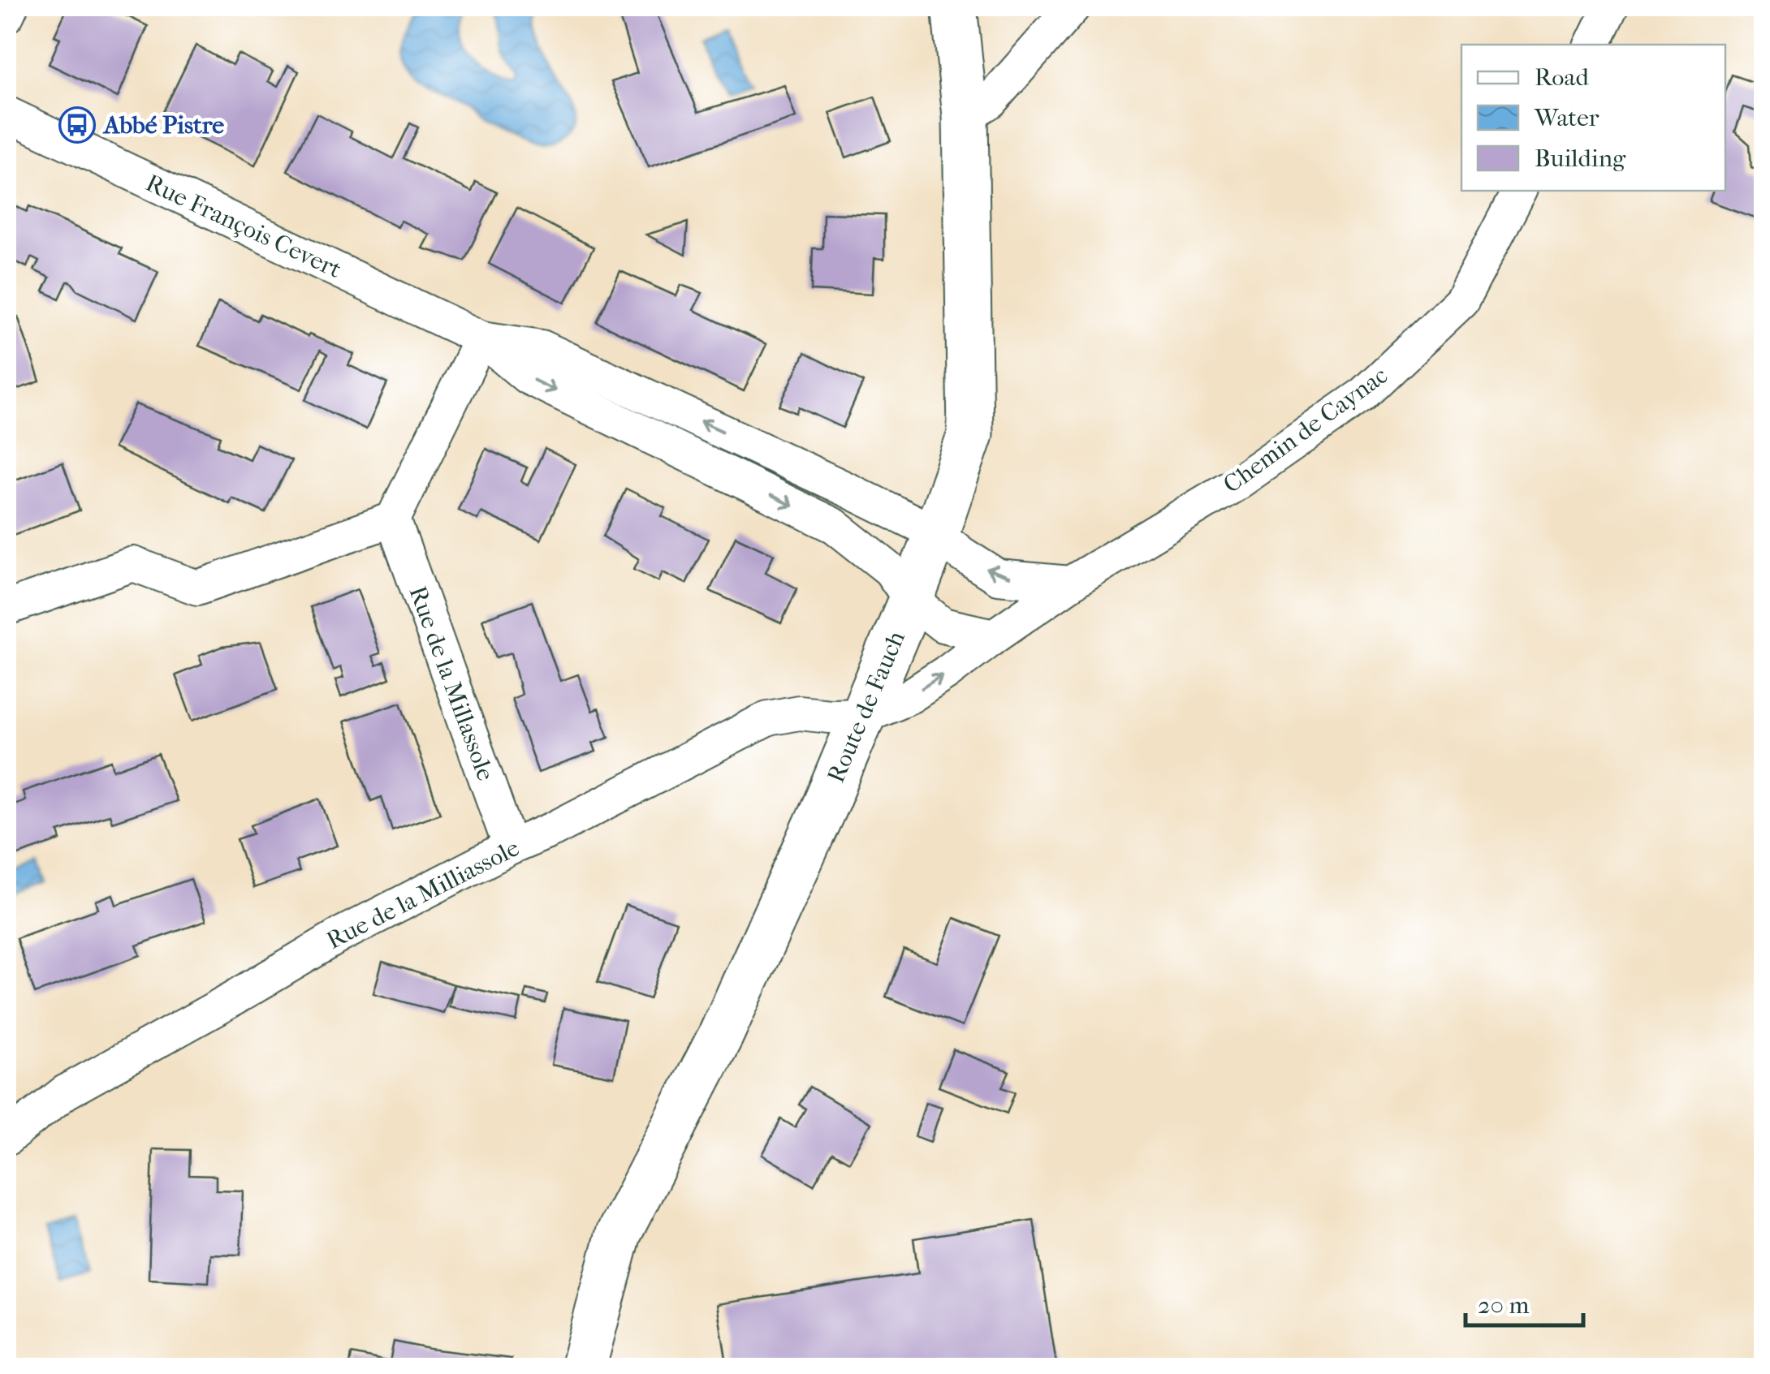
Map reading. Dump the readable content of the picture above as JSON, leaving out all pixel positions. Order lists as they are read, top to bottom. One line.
{"streets":{"street":["Rue François Cevert","Chemin de Caynac","Rue de la Millassole","Route de Fauch","Rue de la Milliassole"]},"crossings":[["Rue François Cevert","Route de Fauch"],["Chemin de Caynac","Route de Fauch"],["Chemin de Caynac","Rue de la Milliassole"],["Rue de la Millassole","Rue de la Milliassole"],["Route de Fauch","Rue de la Milliassole"]],"places":{"bus stop":["Abbé Pistre"]},"legend":["Road","Water","Building"],"scale_bar":"20 m"}
